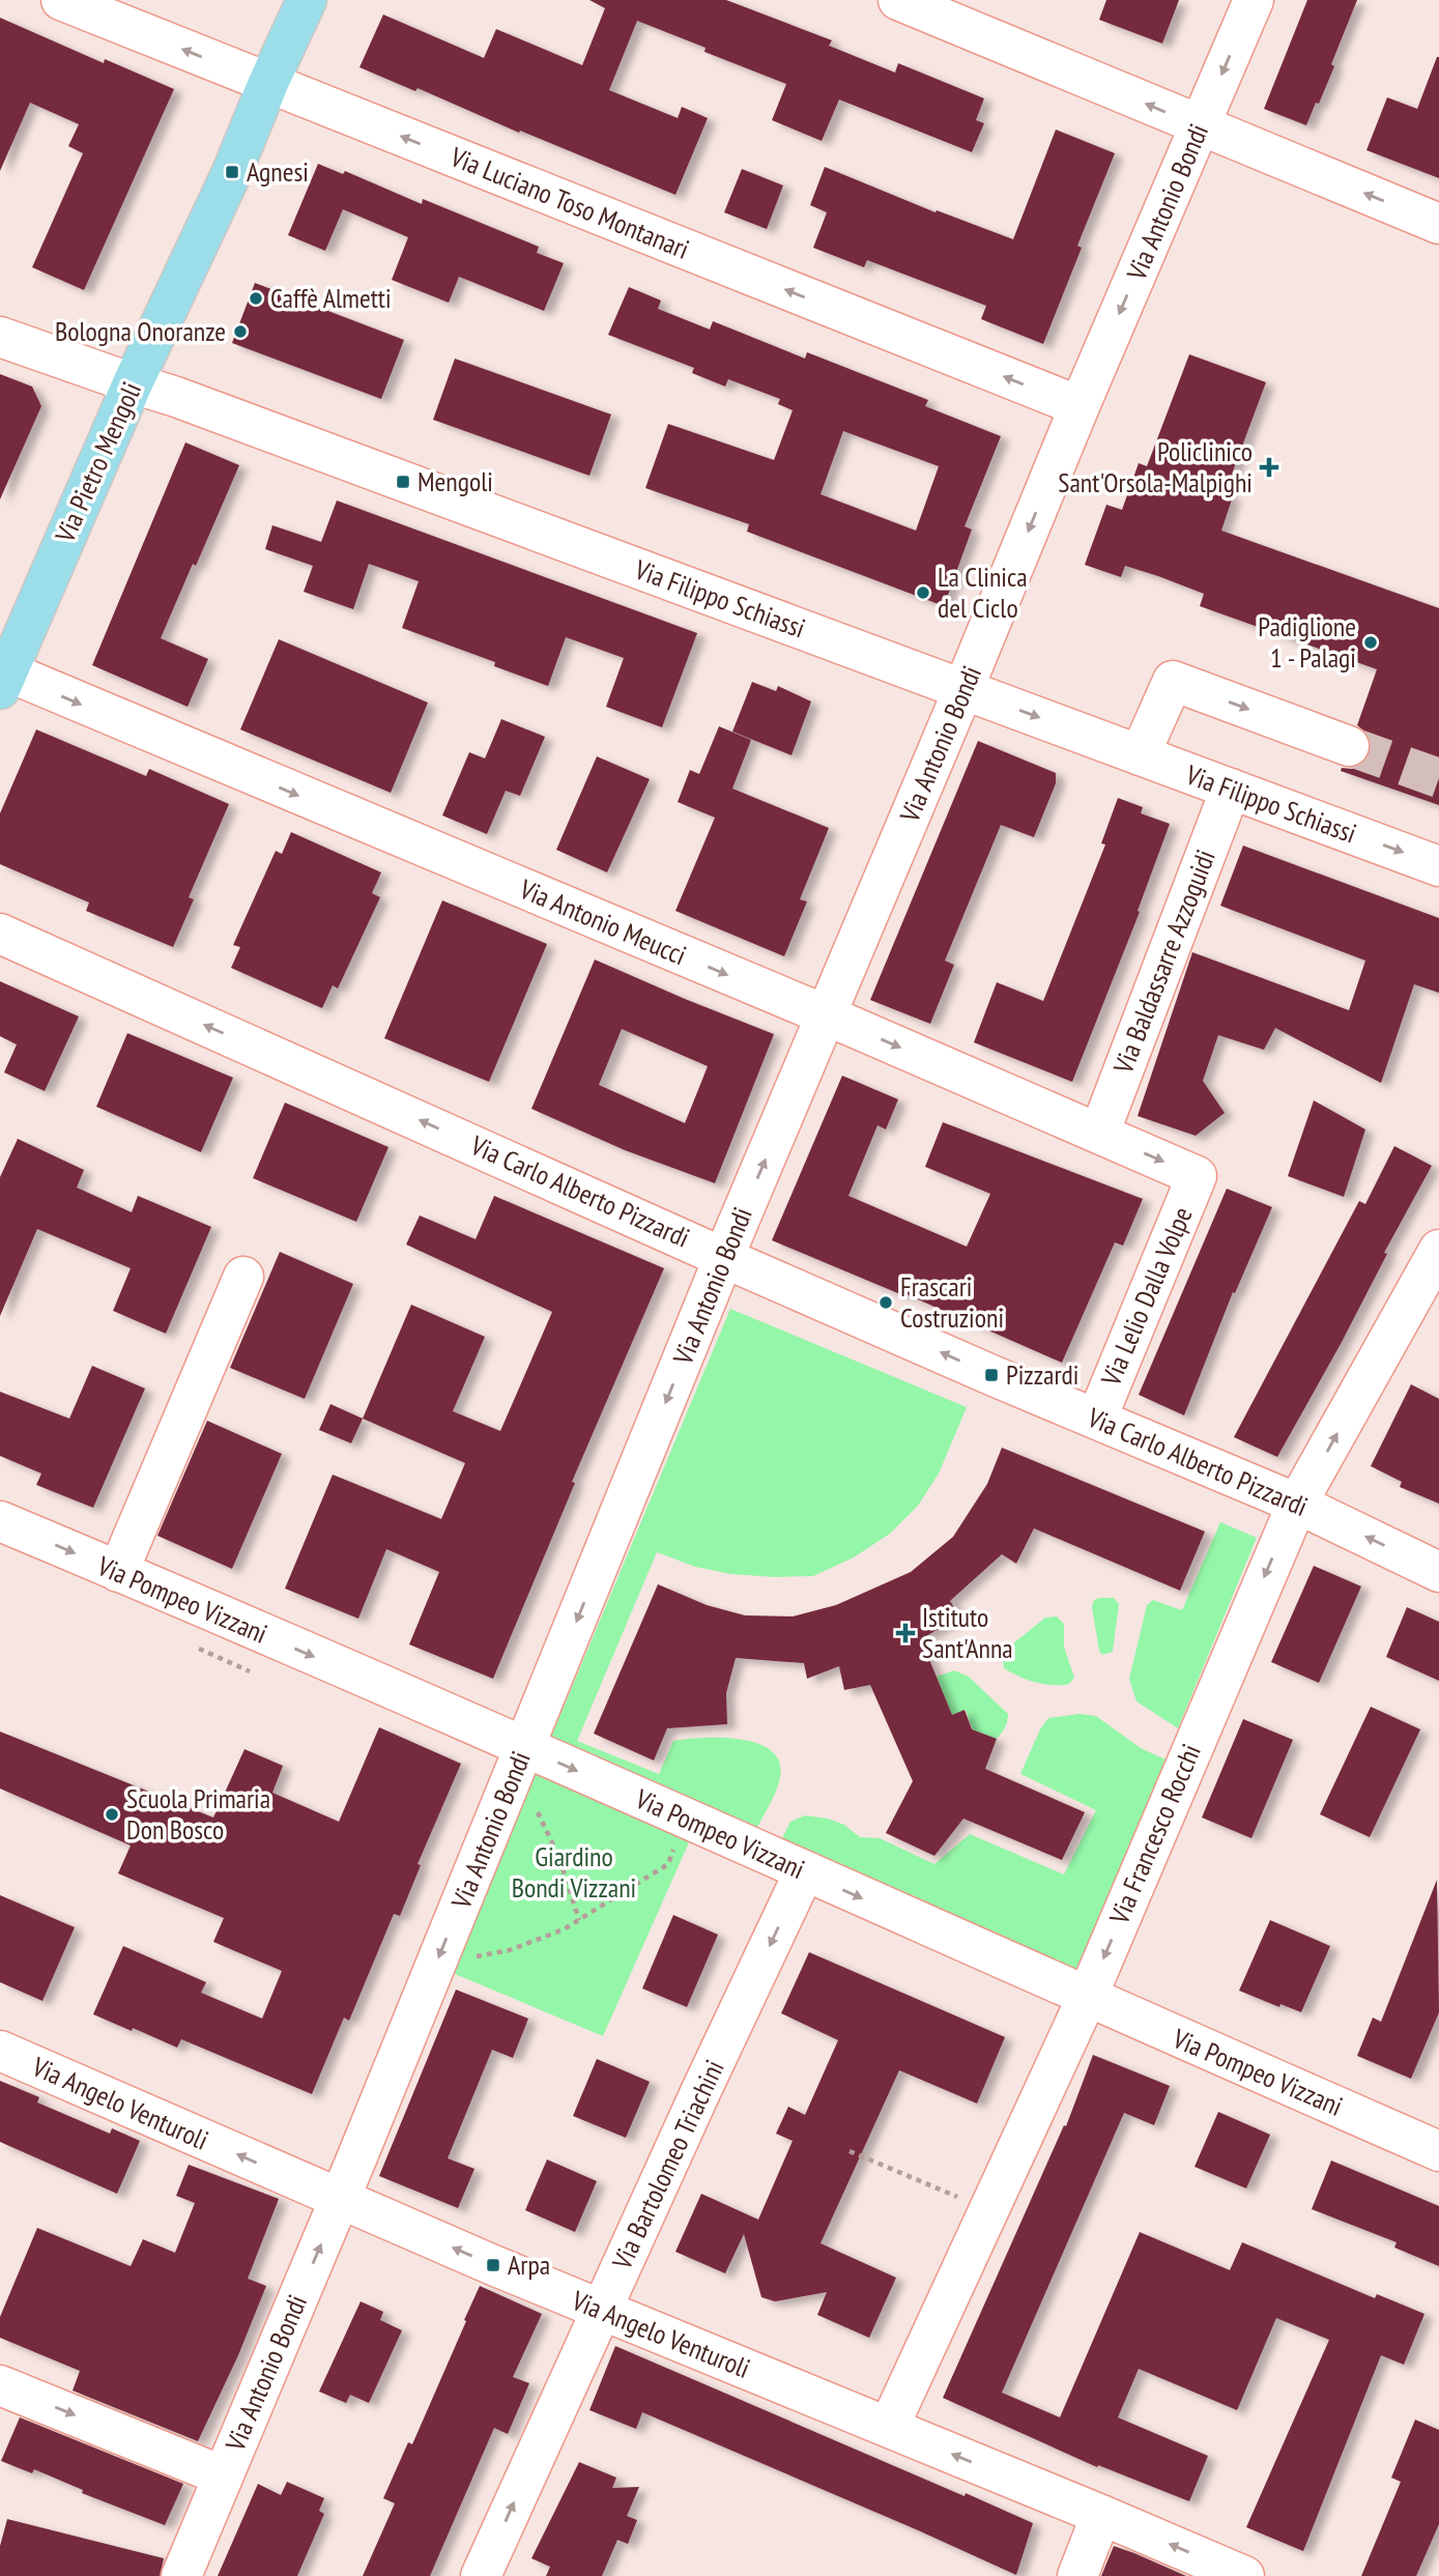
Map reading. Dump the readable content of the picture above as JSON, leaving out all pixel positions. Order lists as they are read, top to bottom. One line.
{"streets":{"main road":["Via Pietro Mengoli"],"street":["Via Antonio Bondi","Via Luciano Toso Montanari","Via Filippo Schiassi","Via Antonio Meucci","Via Baldassarre Azzoguidi","Via Carlo Alberto Pizzardi","Via Lelio Dalla Volpe","Via Pompeo Vizzani","Via Francesco Rocchi","Via Angelo Venturoli","Via Bartolomeo Triachini"]},"crossings":[["Via Antonio Bondi","Via Luciano Toso Montanari"],["Via Antonio Bondi","Via Filippo Schiassi"],["Via Antonio Bondi","Via Antonio Meucci"],["Via Antonio Bondi","Via Carlo Alberto Pizzardi"],["Via Antonio Bondi","Via Pompeo Vizzani"],["Via Antonio Bondi","Via Angelo Venturoli"],["Via Luciano Toso Montanari","Via Pietro Mengoli"],["Via Pietro Mengoli","Via Filippo Schiassi"],["Via Pietro Mengoli","Via Antonio Meucci"],["Via Filippo Schiassi","Via Baldassarre Azzoguidi"],["Via Antonio Meucci","Via Baldassarre Azzoguidi"],["Via Antonio Meucci","Via Lelio Dalla Volpe"],["Via Carlo Alberto Pizzardi","Via Lelio Dalla Volpe"],["Via Carlo Alberto Pizzardi","Via Francesco Rocchi"],["Via Pompeo Vizzani","Via Francesco Rocchi"],["Via Pompeo Vizzani","Via Bartolomeo Triachini"],["Via Francesco Rocchi","Via Angelo Venturoli"],["Via Angelo Venturoli","Via Bartolomeo Triachini"]],"one_way":["Via Luciano Toso Montanari","Via Antonio Meucci","Via Carlo Alberto Pizzardi","Via Pompeo Vizzani","Via Angelo Venturoli"],"parks":["Giardino Bondi Vizzani"],"places":{"transit":["Agnesi","Mengoli","Pizzardi","Arpa"],"other":["Caffè Almetti","Bologna Onoranze","La Clinica del Ciclo","Padiglione 1 - Palagi","Frascari Costruzioni","Scuola Primaria Don Bosco"],"health":["Policlinico Sant'Orsola-Malpighi","Istituto Sant'Anna"]}}
